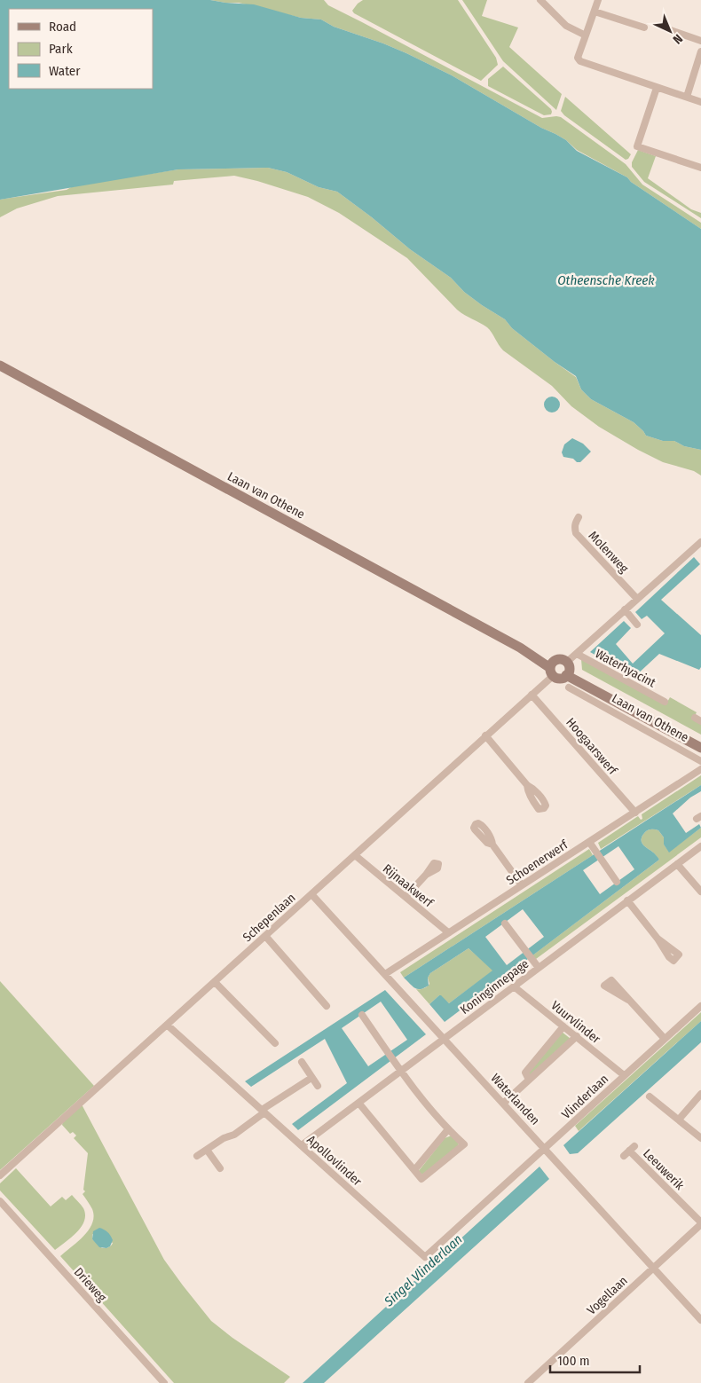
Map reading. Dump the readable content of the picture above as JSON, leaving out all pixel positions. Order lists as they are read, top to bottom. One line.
{"streets":{"street":["Laan van Othene","Molenweg","Waterhyacint","Hoogaarswerf","Schoenerwerf","Rijnaakwerf","Schepenlaan","Koninginnepage","Vuurvlinder","Vlinderlaan","Waterlanden","Apollovlinder","Leeuwerik","Drieweg","Vogellaan"]},"crossings":[["Laan van Othene","Waterhyacint"],["Laan van Othene","Schepenlaan"],["Molenweg","Waterhyacint"],["Hoogaarswerf","Schoenerwerf"],["Hoogaarswerf","Schepenlaan"],["Schoenerwerf","Rijnaakwerf"],["Schoenerwerf","Waterlanden"],["Rijnaakwerf","Schepenlaan"],["Schepenlaan","Waterlanden"],["Schepenlaan","Apollovlinder"],["Koninginnepage","Vuurvlinder"],["Koninginnepage","Waterlanden"],["Koninginnepage","Apollovlinder"],["Vuurvlinder","Vlinderlaan"],["Vlinderlaan","Waterlanden"],["Vlinderlaan","Apollovlinder"],["Waterlanden","Vogellaan"],["Leeuwerik","Vogellaan"]],"water":["Otheensche Kreek","Singel Vlinderlaan"],"legend":["Road","Park","Water"],"scale_bar":"100 m","north":"bottom right"}
